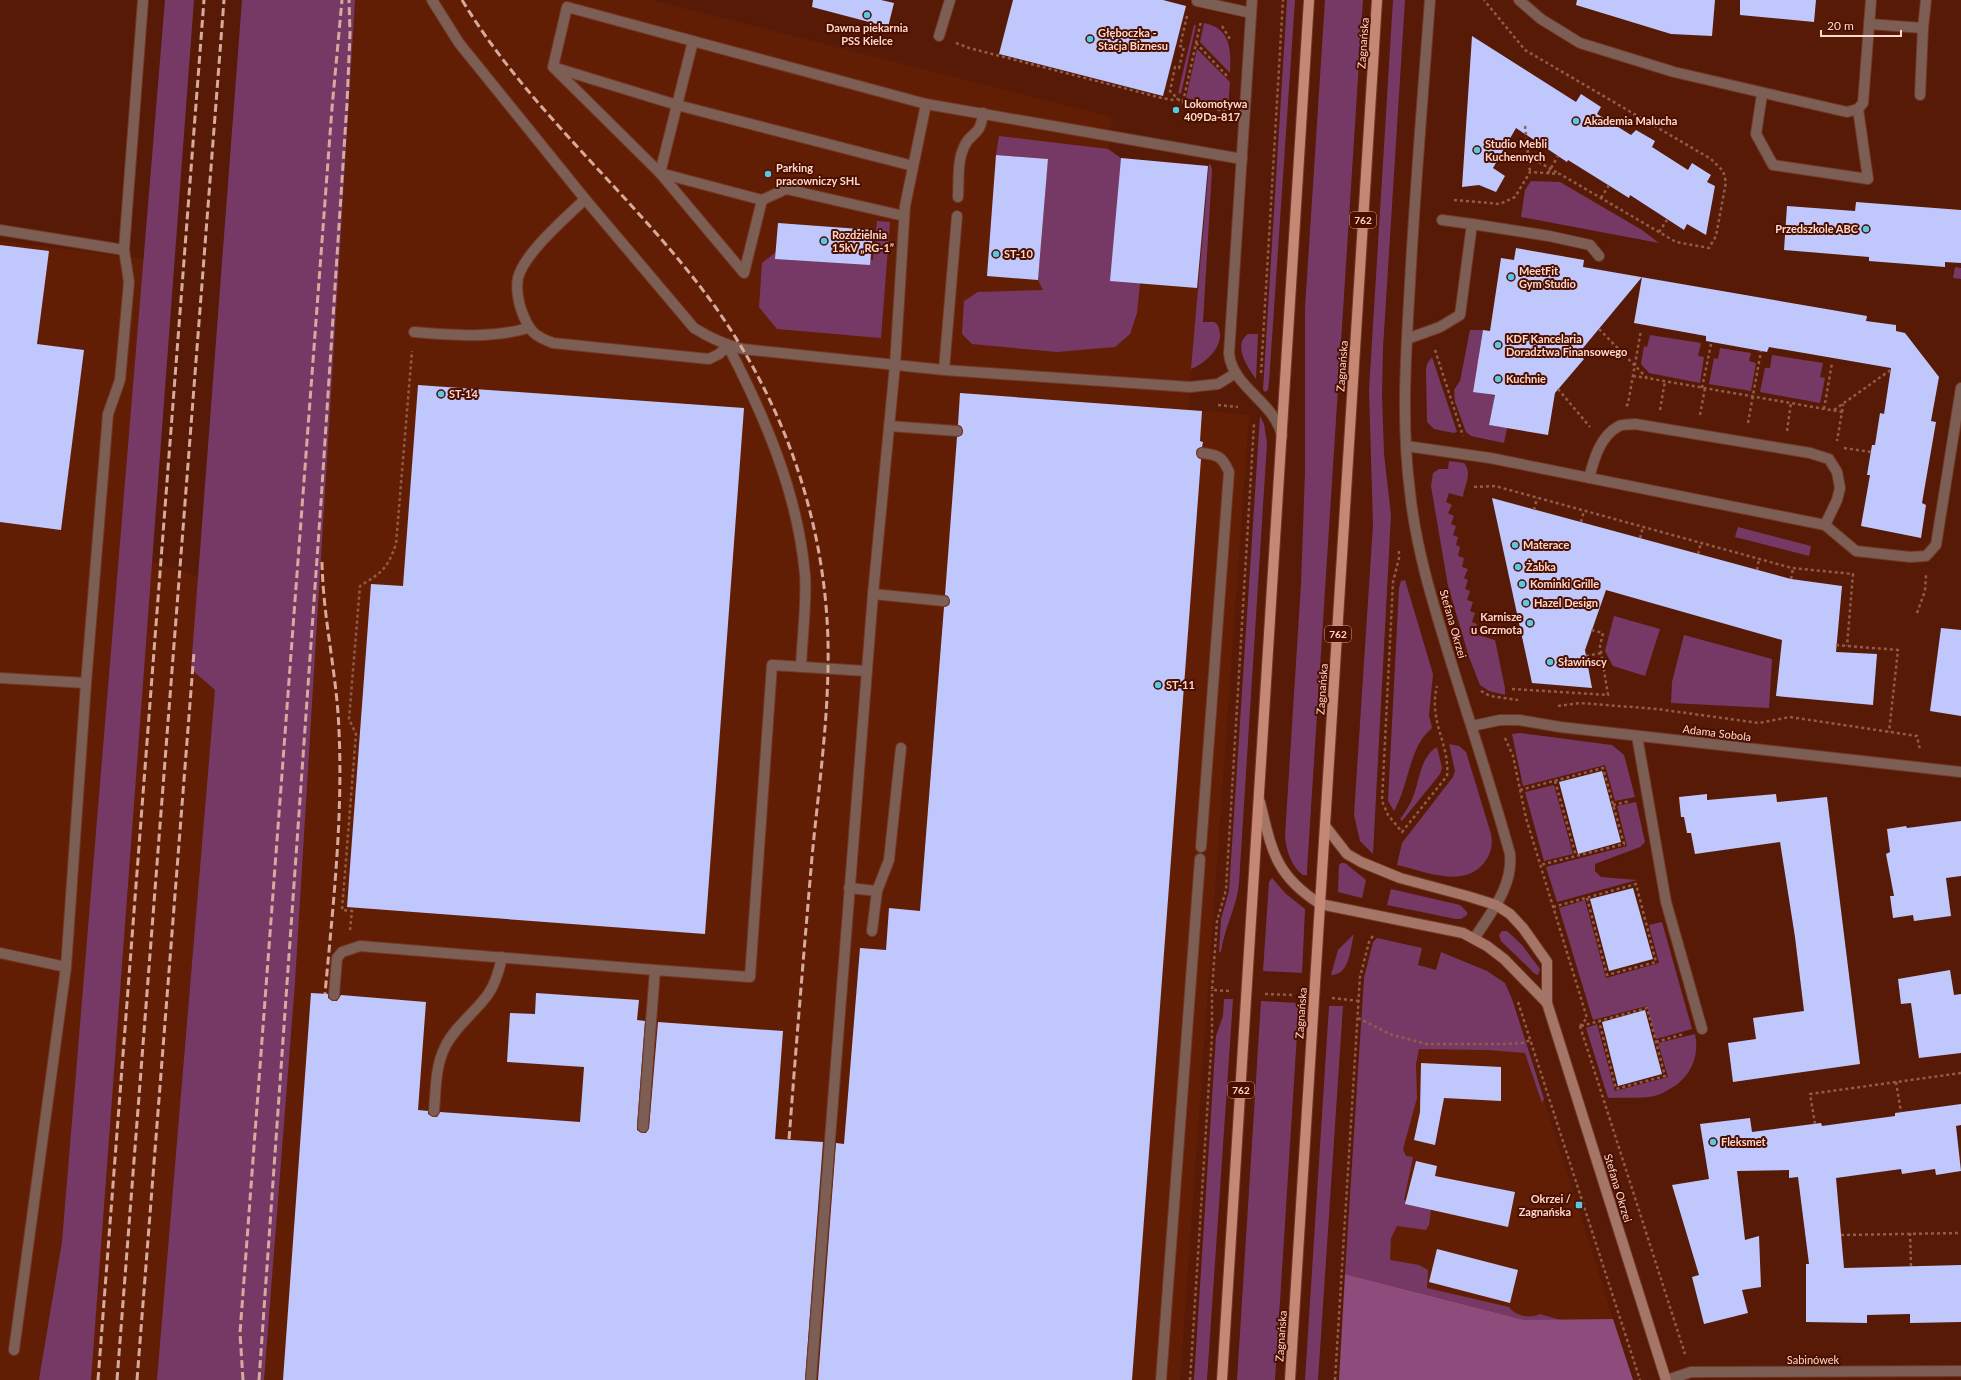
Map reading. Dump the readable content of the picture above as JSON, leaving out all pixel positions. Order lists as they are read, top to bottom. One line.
{"streets":{"main road":["Zagnańska","762"],"street":["Stefana Okrzei","Adama Sobola","Sabinówek"]},"crossings":[["Zagnańska","Stefana Okrzei"],["762","Stefana Okrzei"],["Stefana Okrzei","Adama Sobola"],["Stefana Okrzei","Sabinówek"]],"places":{"other":["Dawna piekarnia PSS Kielce","Głęboczka - Stacja Biznesu","Lokomotywa 409Da-817","Akademia Malucha","Studio Mebli Kuchennych","Parking pracowniczy SHL","Przedszkole ABC","Rozdzielnia 15kV „RG-1”","ST-10","MeetFit Gym Studio","KDF Kancelaria Doradztwa Finansowego","Kuchnie","ST-14","Materace","Żabka","Kominki Grille","Hazel Design","Karnisze u Grzmota","Sławińscy","ST-11","Fleksmet"],"transit":["Okrzei / Zagnańska"]},"scale_bar":"20 m"}
